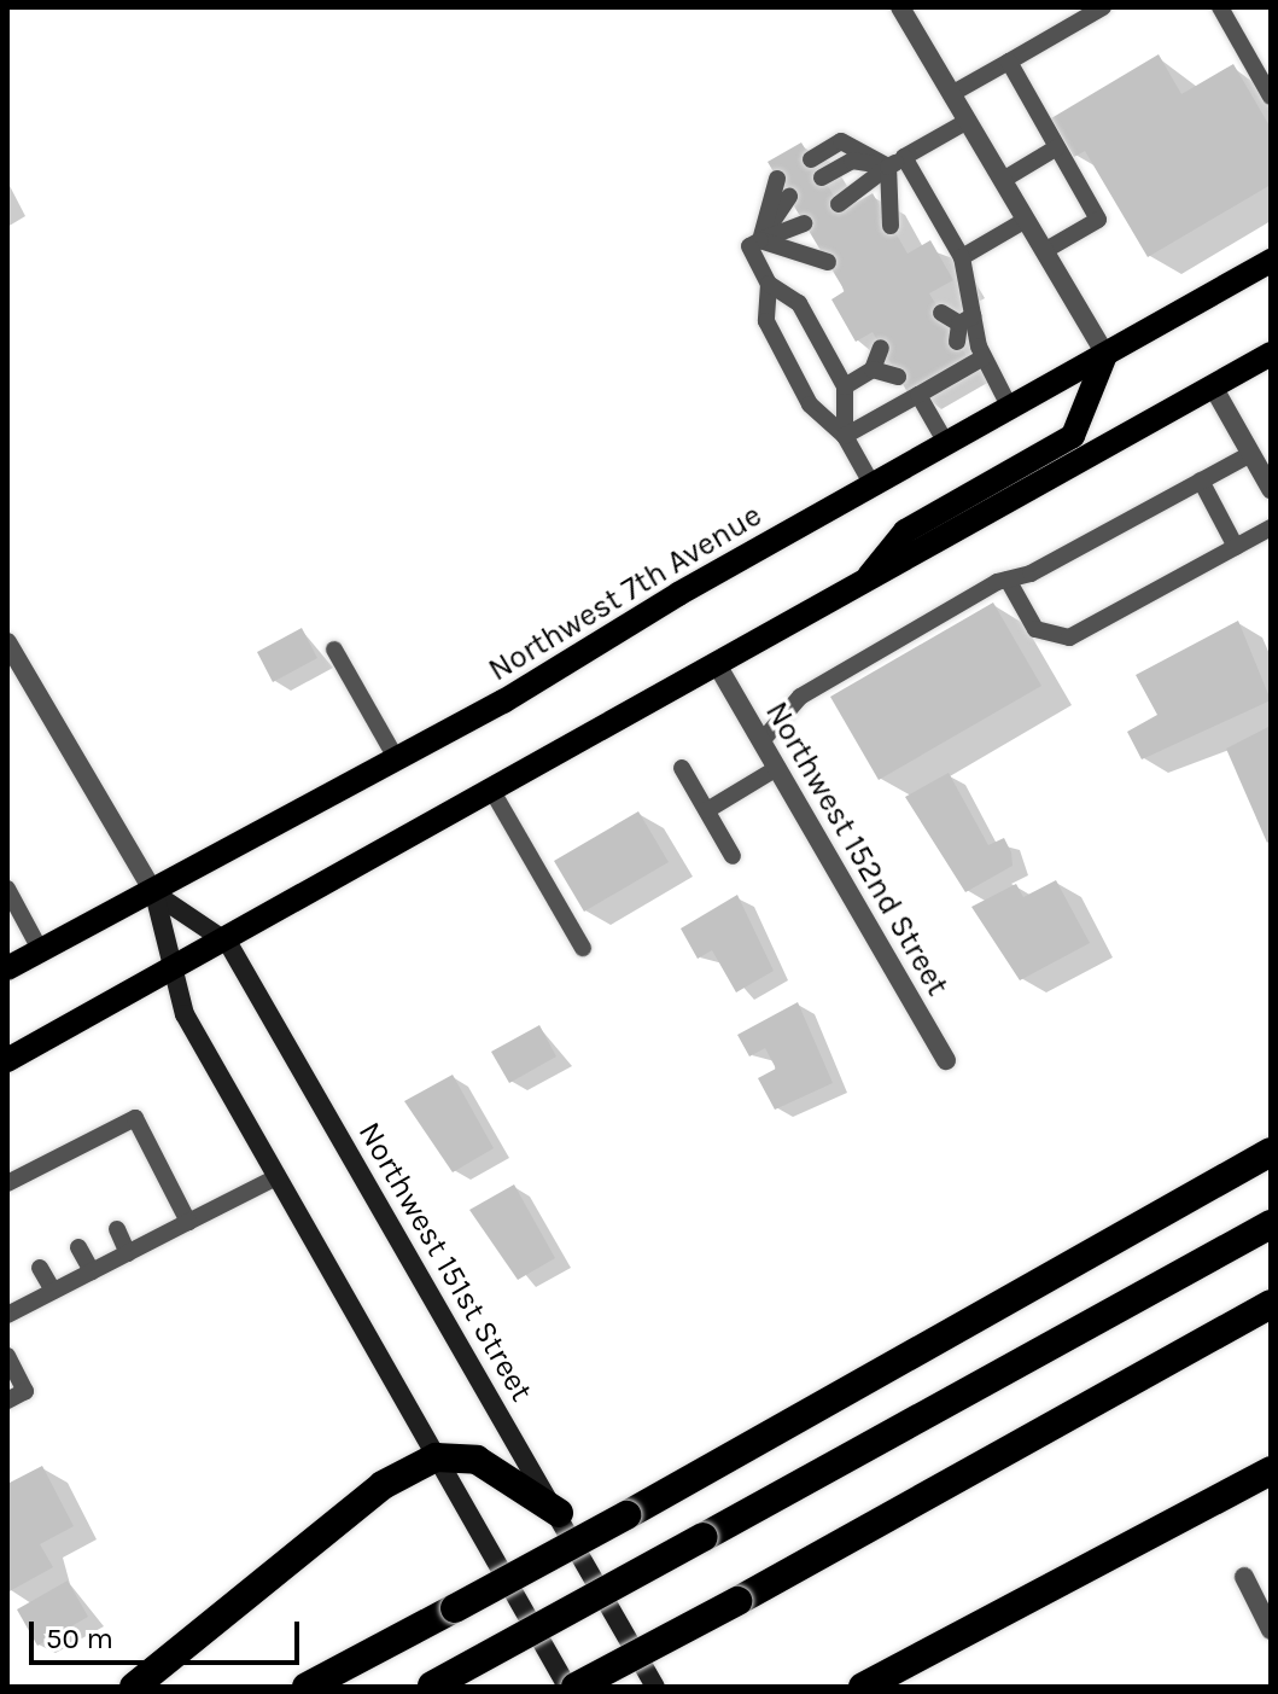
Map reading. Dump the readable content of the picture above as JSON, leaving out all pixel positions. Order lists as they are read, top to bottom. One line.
{"streets":{"main road":["Northwest 7th Avenue"],"street":["Northwest 152nd Street","Northwest 151st Street"]},"crossings":[["Northwest 7th Avenue","Northwest 151st Street"]],"scale_bar":"50 m"}
